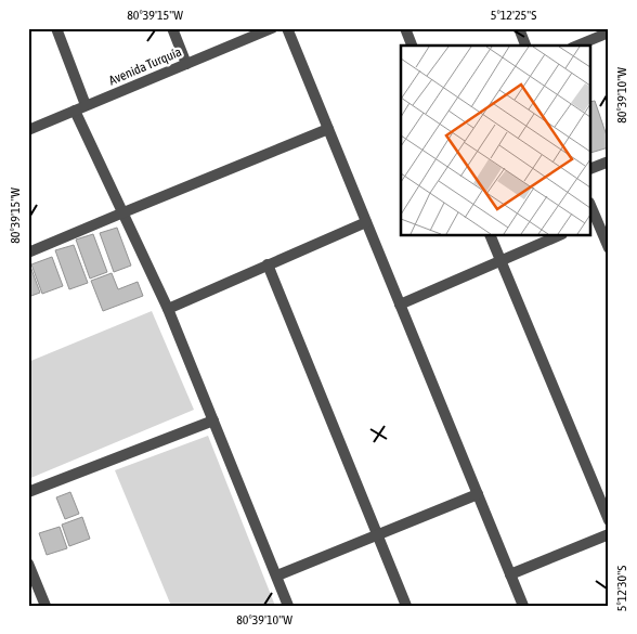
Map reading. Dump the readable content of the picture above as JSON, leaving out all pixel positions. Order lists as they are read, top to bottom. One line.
{"streets":{"street":["Avenida Turquía"]},"coordinates":["80°39'15\"W","5°12'25\"S","80°39'10\"W","5°12'30\"S"]}
